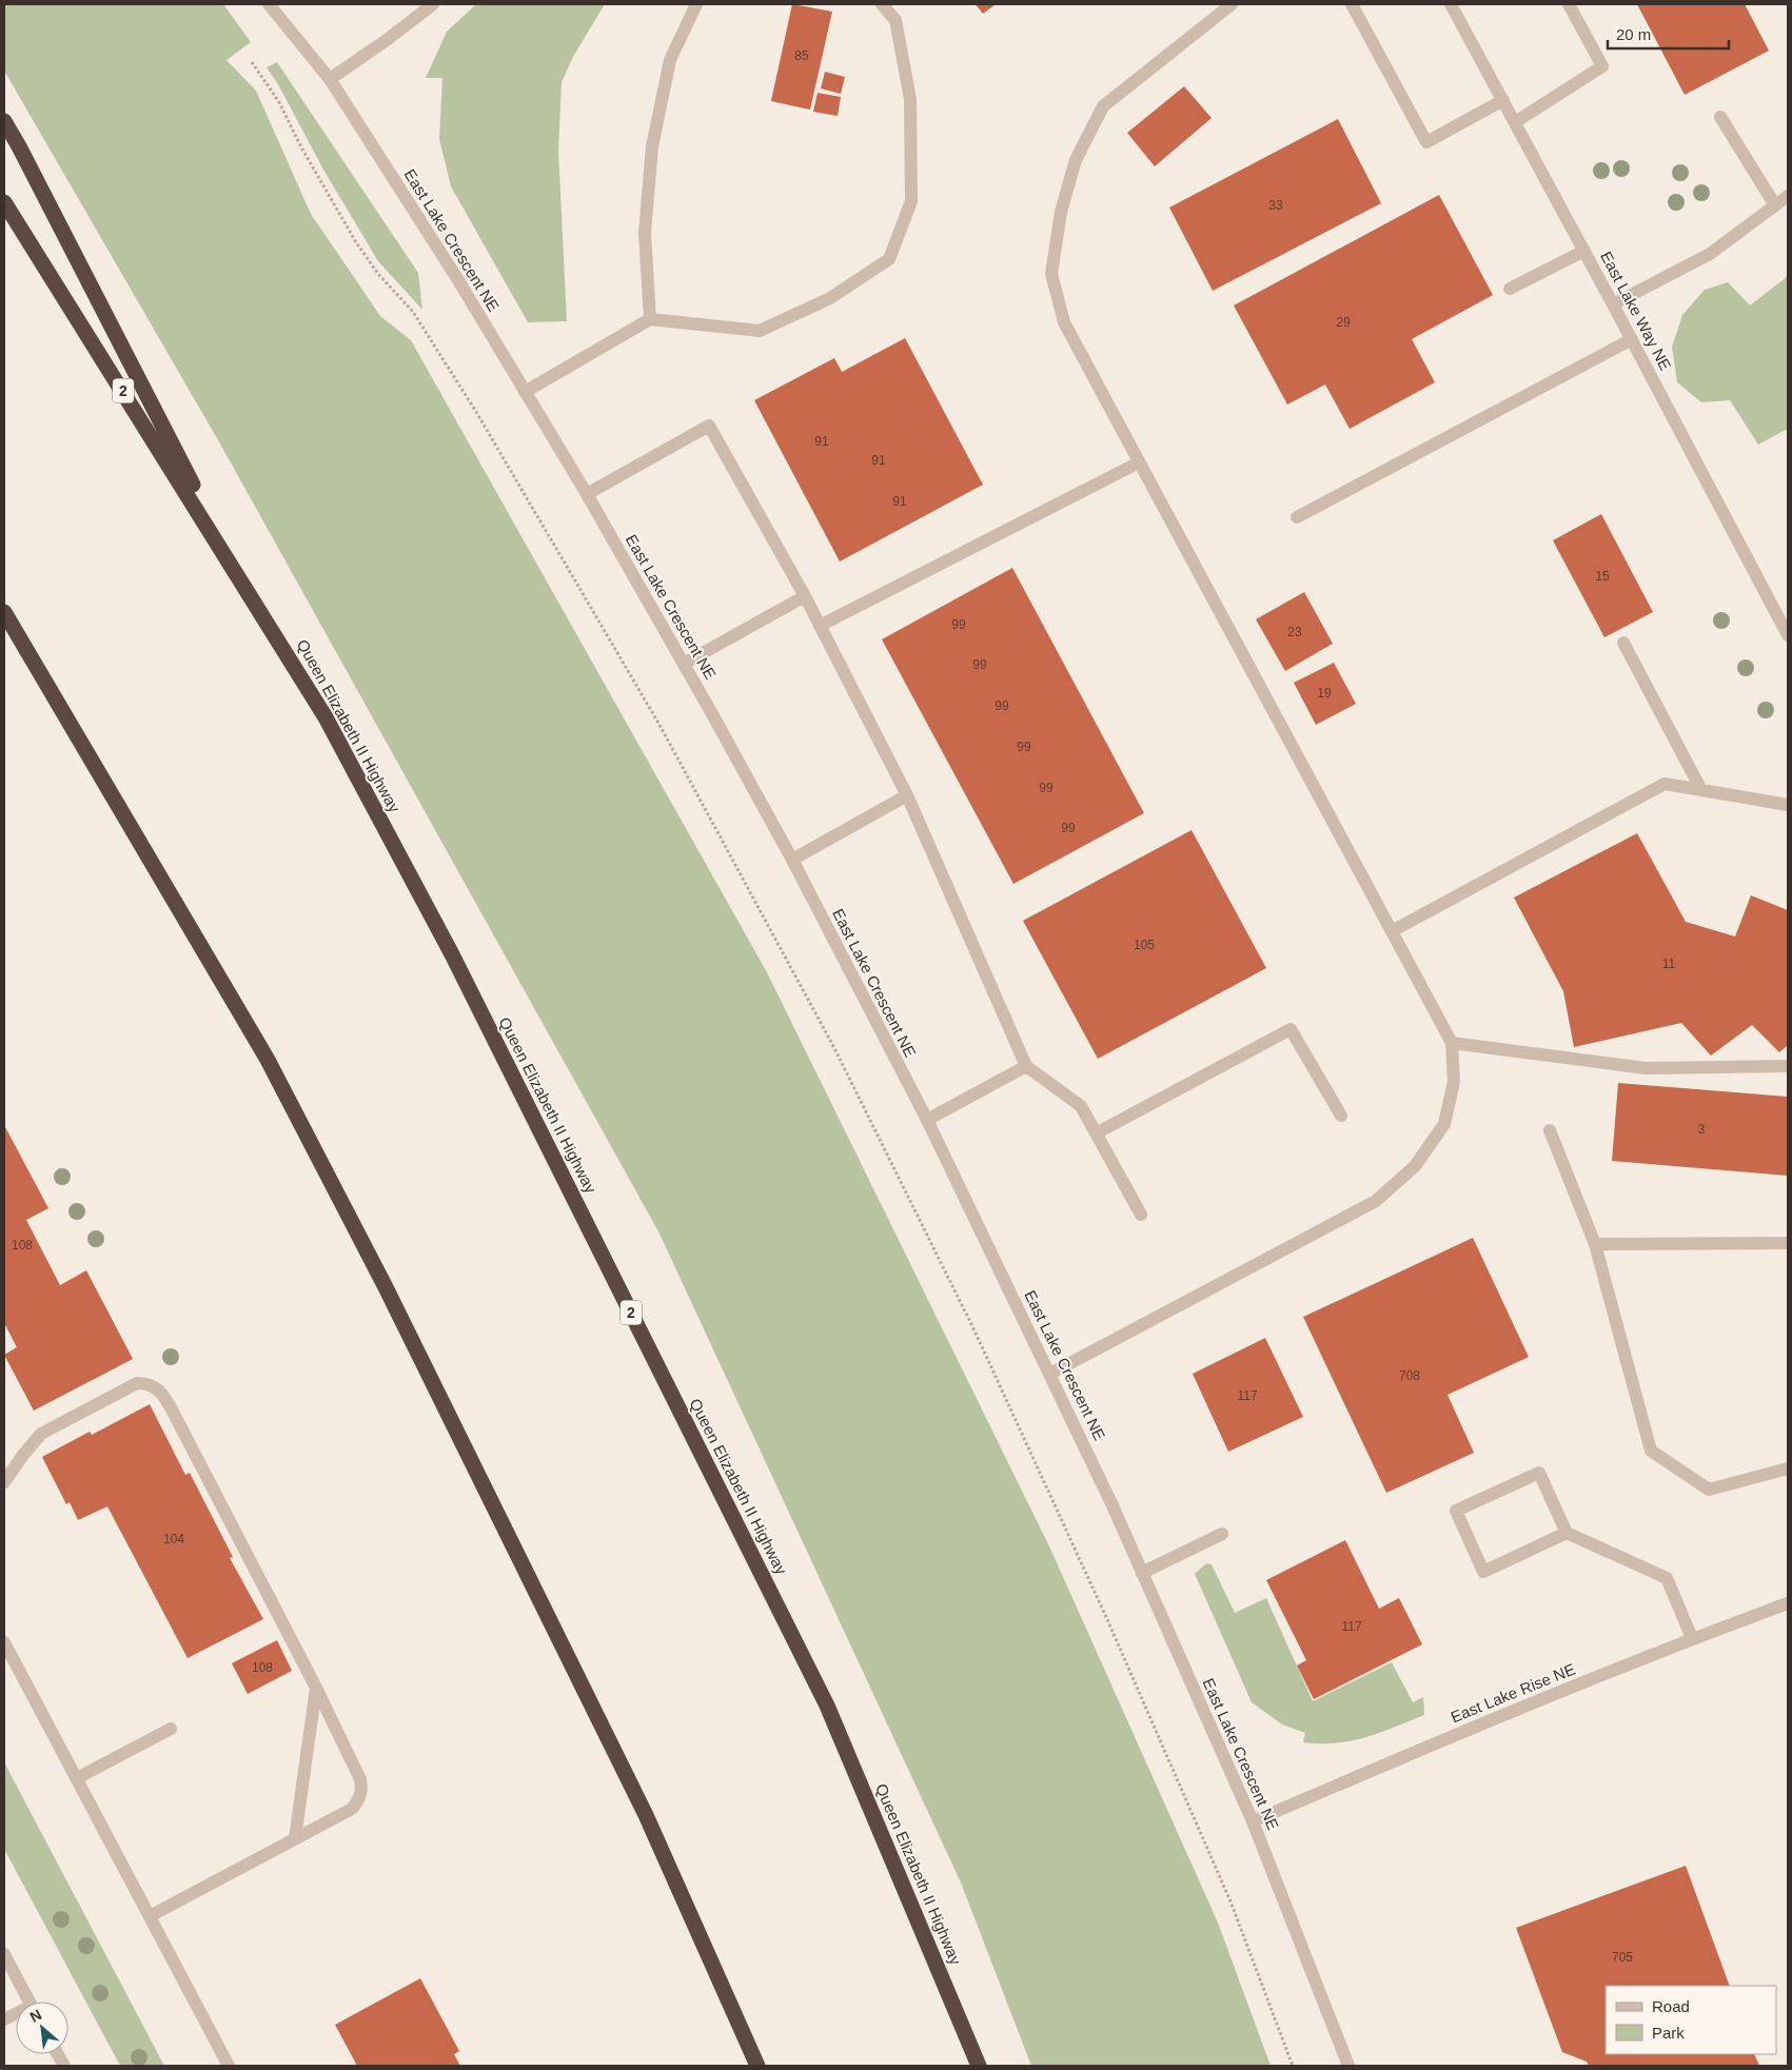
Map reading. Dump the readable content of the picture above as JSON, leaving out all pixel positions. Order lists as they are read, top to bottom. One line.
{"streets":{"highway":["2","Queen Elizabeth II Highway"],"street":["East Lake Crescent NE","East Lake Way NE","East Lake Rise NE"]},"crossings":[["East Lake Crescent NE","East Lake Rise NE"]],"house_numbers":["85","33","29","91","91","91","15","99","23","99","19","99","99","99","99","105","11","3","108","708","117","104","117","108","705"],"legend":["Road","Park"],"scale_bar":"20 m","north":"top left"}
